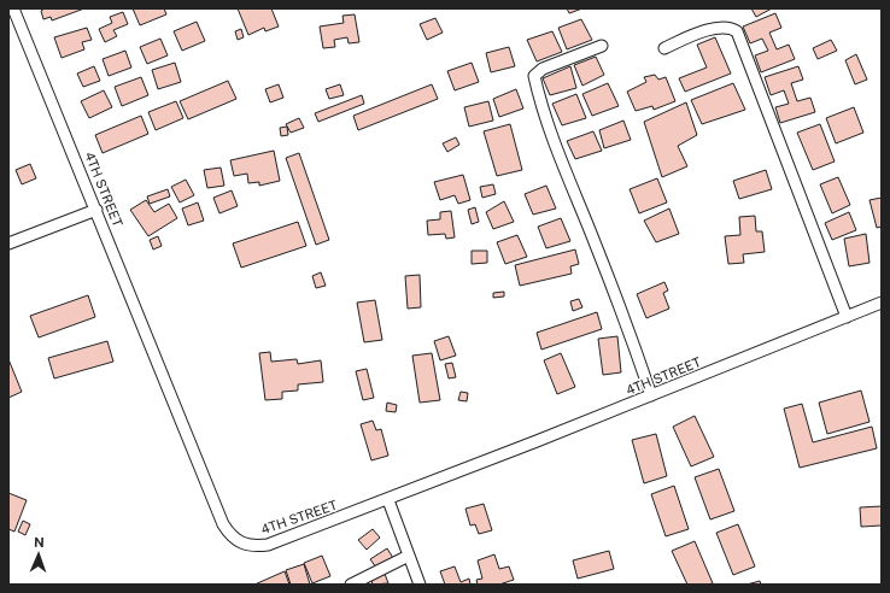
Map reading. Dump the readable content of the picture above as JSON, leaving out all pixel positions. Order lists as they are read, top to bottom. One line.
{"streets":{"street":["4TH STREET"]},"north":"top"}
